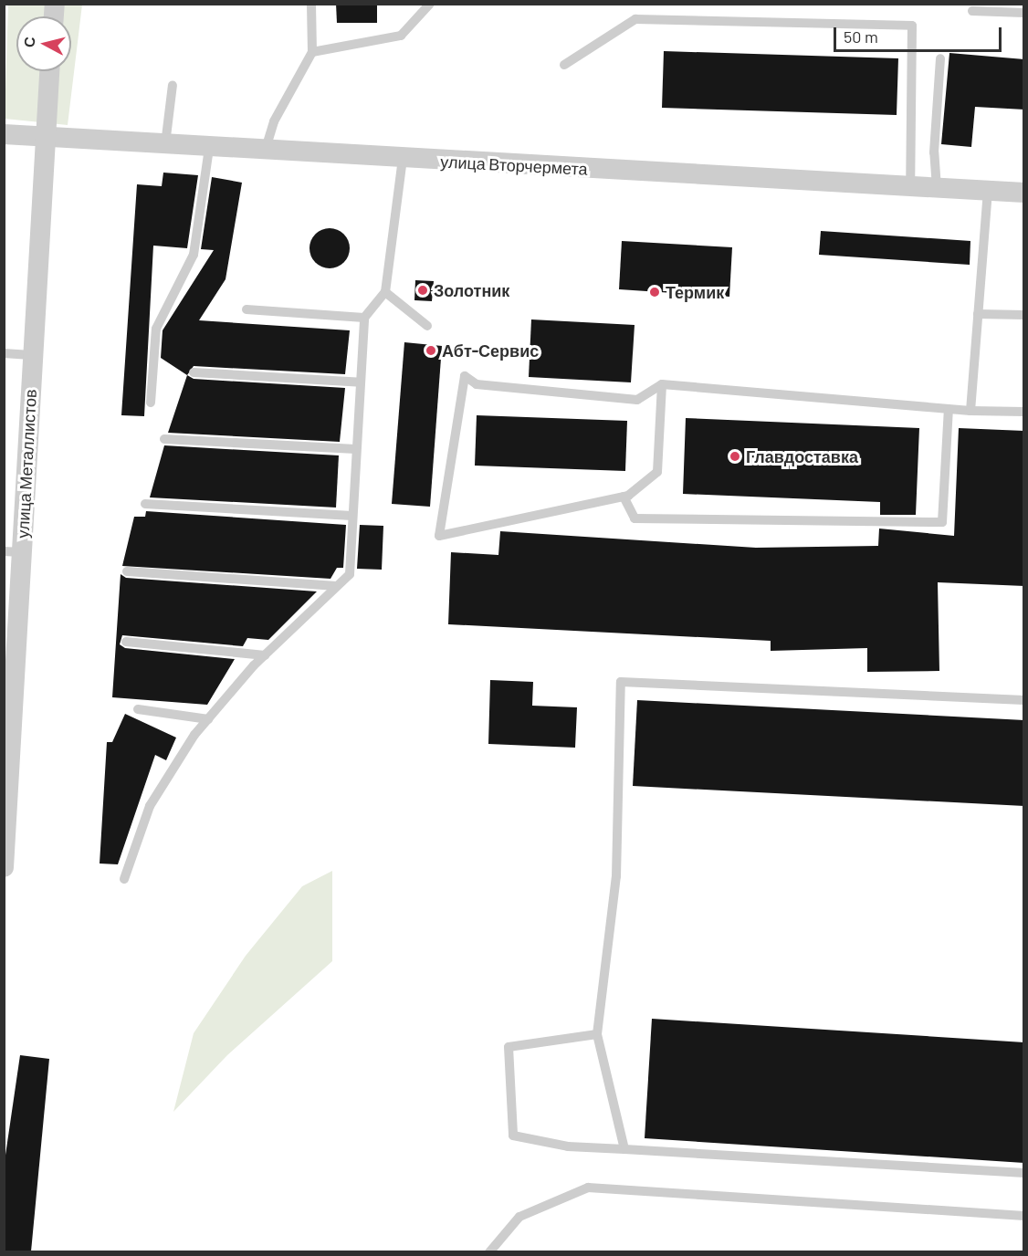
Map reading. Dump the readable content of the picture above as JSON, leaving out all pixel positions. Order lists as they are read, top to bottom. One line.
{"streets":{"street":["улица Вторчермета","улица Металлистов"]},"crossings":[["улица Вторчермета","улица Металлистов"]],"places":["Золотник","Термик","Абт-Сервис","Главдоставка"],"scale_bar":"50 m","north":"left"}
